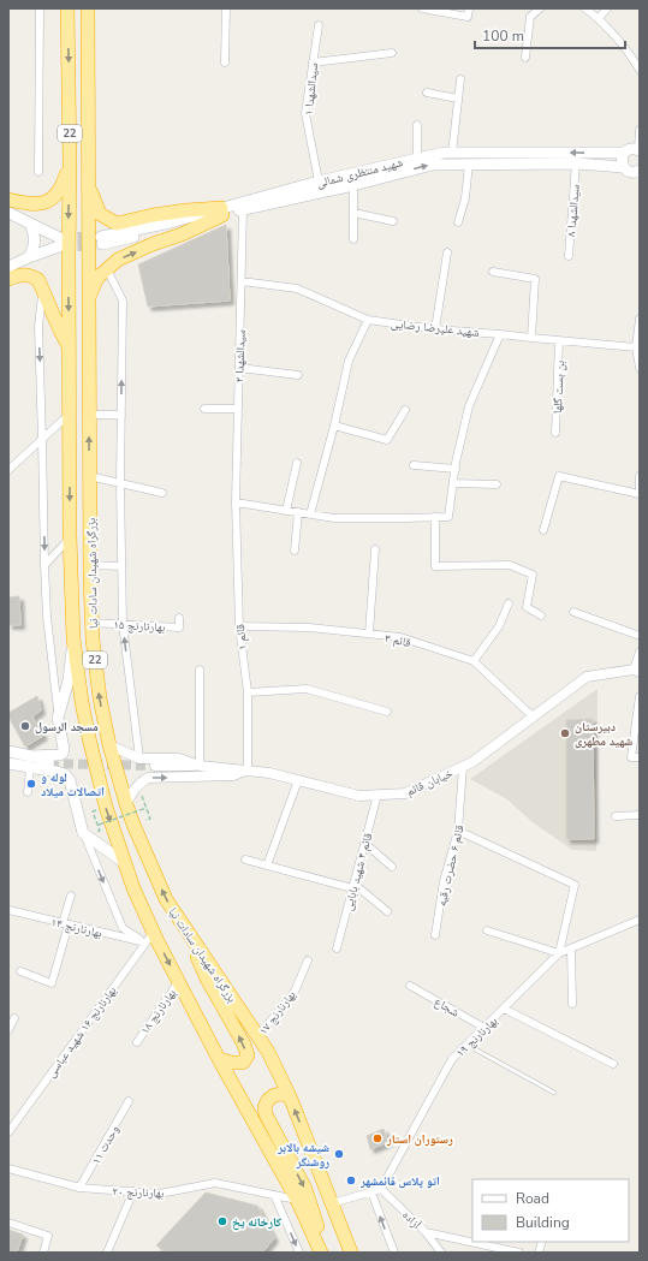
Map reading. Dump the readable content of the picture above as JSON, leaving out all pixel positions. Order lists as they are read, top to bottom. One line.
{"streets":{"highway":["22","بزرگراه شهیدان سادات نیا"],"main road":["شهید منتظری شمالی"],"street":["سیدالشهدا ۱","سیدالشهدا ۸","شهید علیرضا رضایی","سیدالشهدا ۲","بن بست گلها","بهارنارنج ۱۵","قائم ۱","قائم ۳","خیابان قائم","قائم ۶ حضرت رقیه","قائم ۴ شهید بابایی","بهارنارنج ۱۴","شجاع","بهارنارنج ۱۸","بهارنارنج ۱۷","بهارنارنج ۱۶ شهید عباسی","بهارنارنج ۱۹","وحدت ۱۱","بهارنارنج ۲۰","آزاده"]},"crossings":[["سیدالشهدا ۱","شهید منتظری شمالی"],["شهید منتظری شمالی","سیدالشهدا ۸"],["شهید منتظری شمالی","سیدالشهدا ۲"],["شهید علیرضا رضایی","سیدالشهدا ۲"],["شهید علیرضا رضایی","بن بست گلها"],["سیدالشهدا ۲","قائم ۱"],["بزرگراه شهیدان سادات نیا","بهارنارنج ۱۵"],["بزرگراه شهیدان سادات نیا","خیابان قائم"],["بزرگراه شهیدان سادات نیا","بهارنارنج ۱۴"],["بزرگراه شهیدان سادات نیا","بهارنارنج ۱۸"],["بزرگراه شهیدان سادات نیا","بهارنارنج ۱۷"],["بزرگراه شهیدان سادات نیا","بهارنارنج ۱۶ شهید عباسی"],["بزرگراه شهیدان سادات نیا","بهارنارنج ۲۰"],["قائم ۱","قائم ۳"],["قائم ۱","خیابان قائم"],["قائم ۳","خیابان قائم"],["خیابان قائم","قائم ۶ حضرت رقیه"],["خیابان قائم","قائم ۴ شهید بابایی"],["بهارنارنج ۱۴","بهارنارنج ۱۶ شهید عباسی"],["شجاع","بهارنارنج ۱۹"],["بهارنارنج ۱۹","آزاده"],["وحدت ۱۱","بهارنارنج ۲۰"]],"places":["مسجد الرسول","دبیرستان شهید مطهری","لوله و اتصالات میلاد","رستوران استار","شیشه بالابر روشنگر","اتو پلاس قائمشهر","کارخانه یخ"],"legend":["Road","Building"],"scale_bar":"100 m"}
